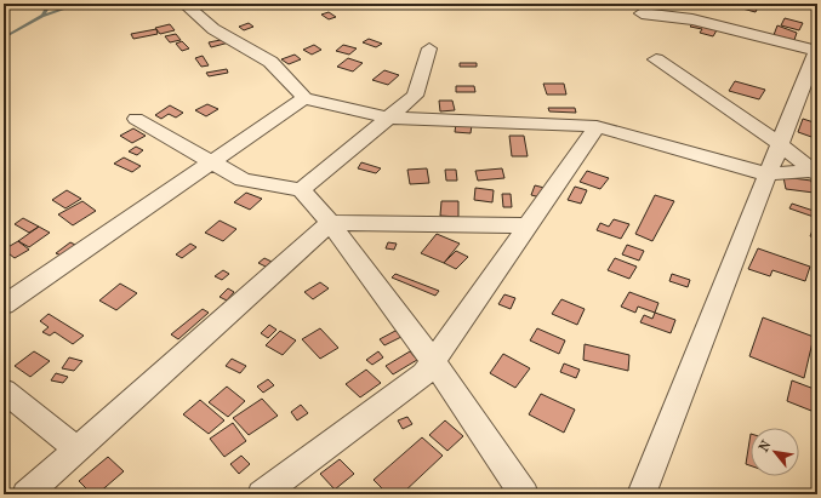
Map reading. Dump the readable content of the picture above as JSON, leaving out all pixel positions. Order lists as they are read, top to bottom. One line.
{"north":"top left"}
